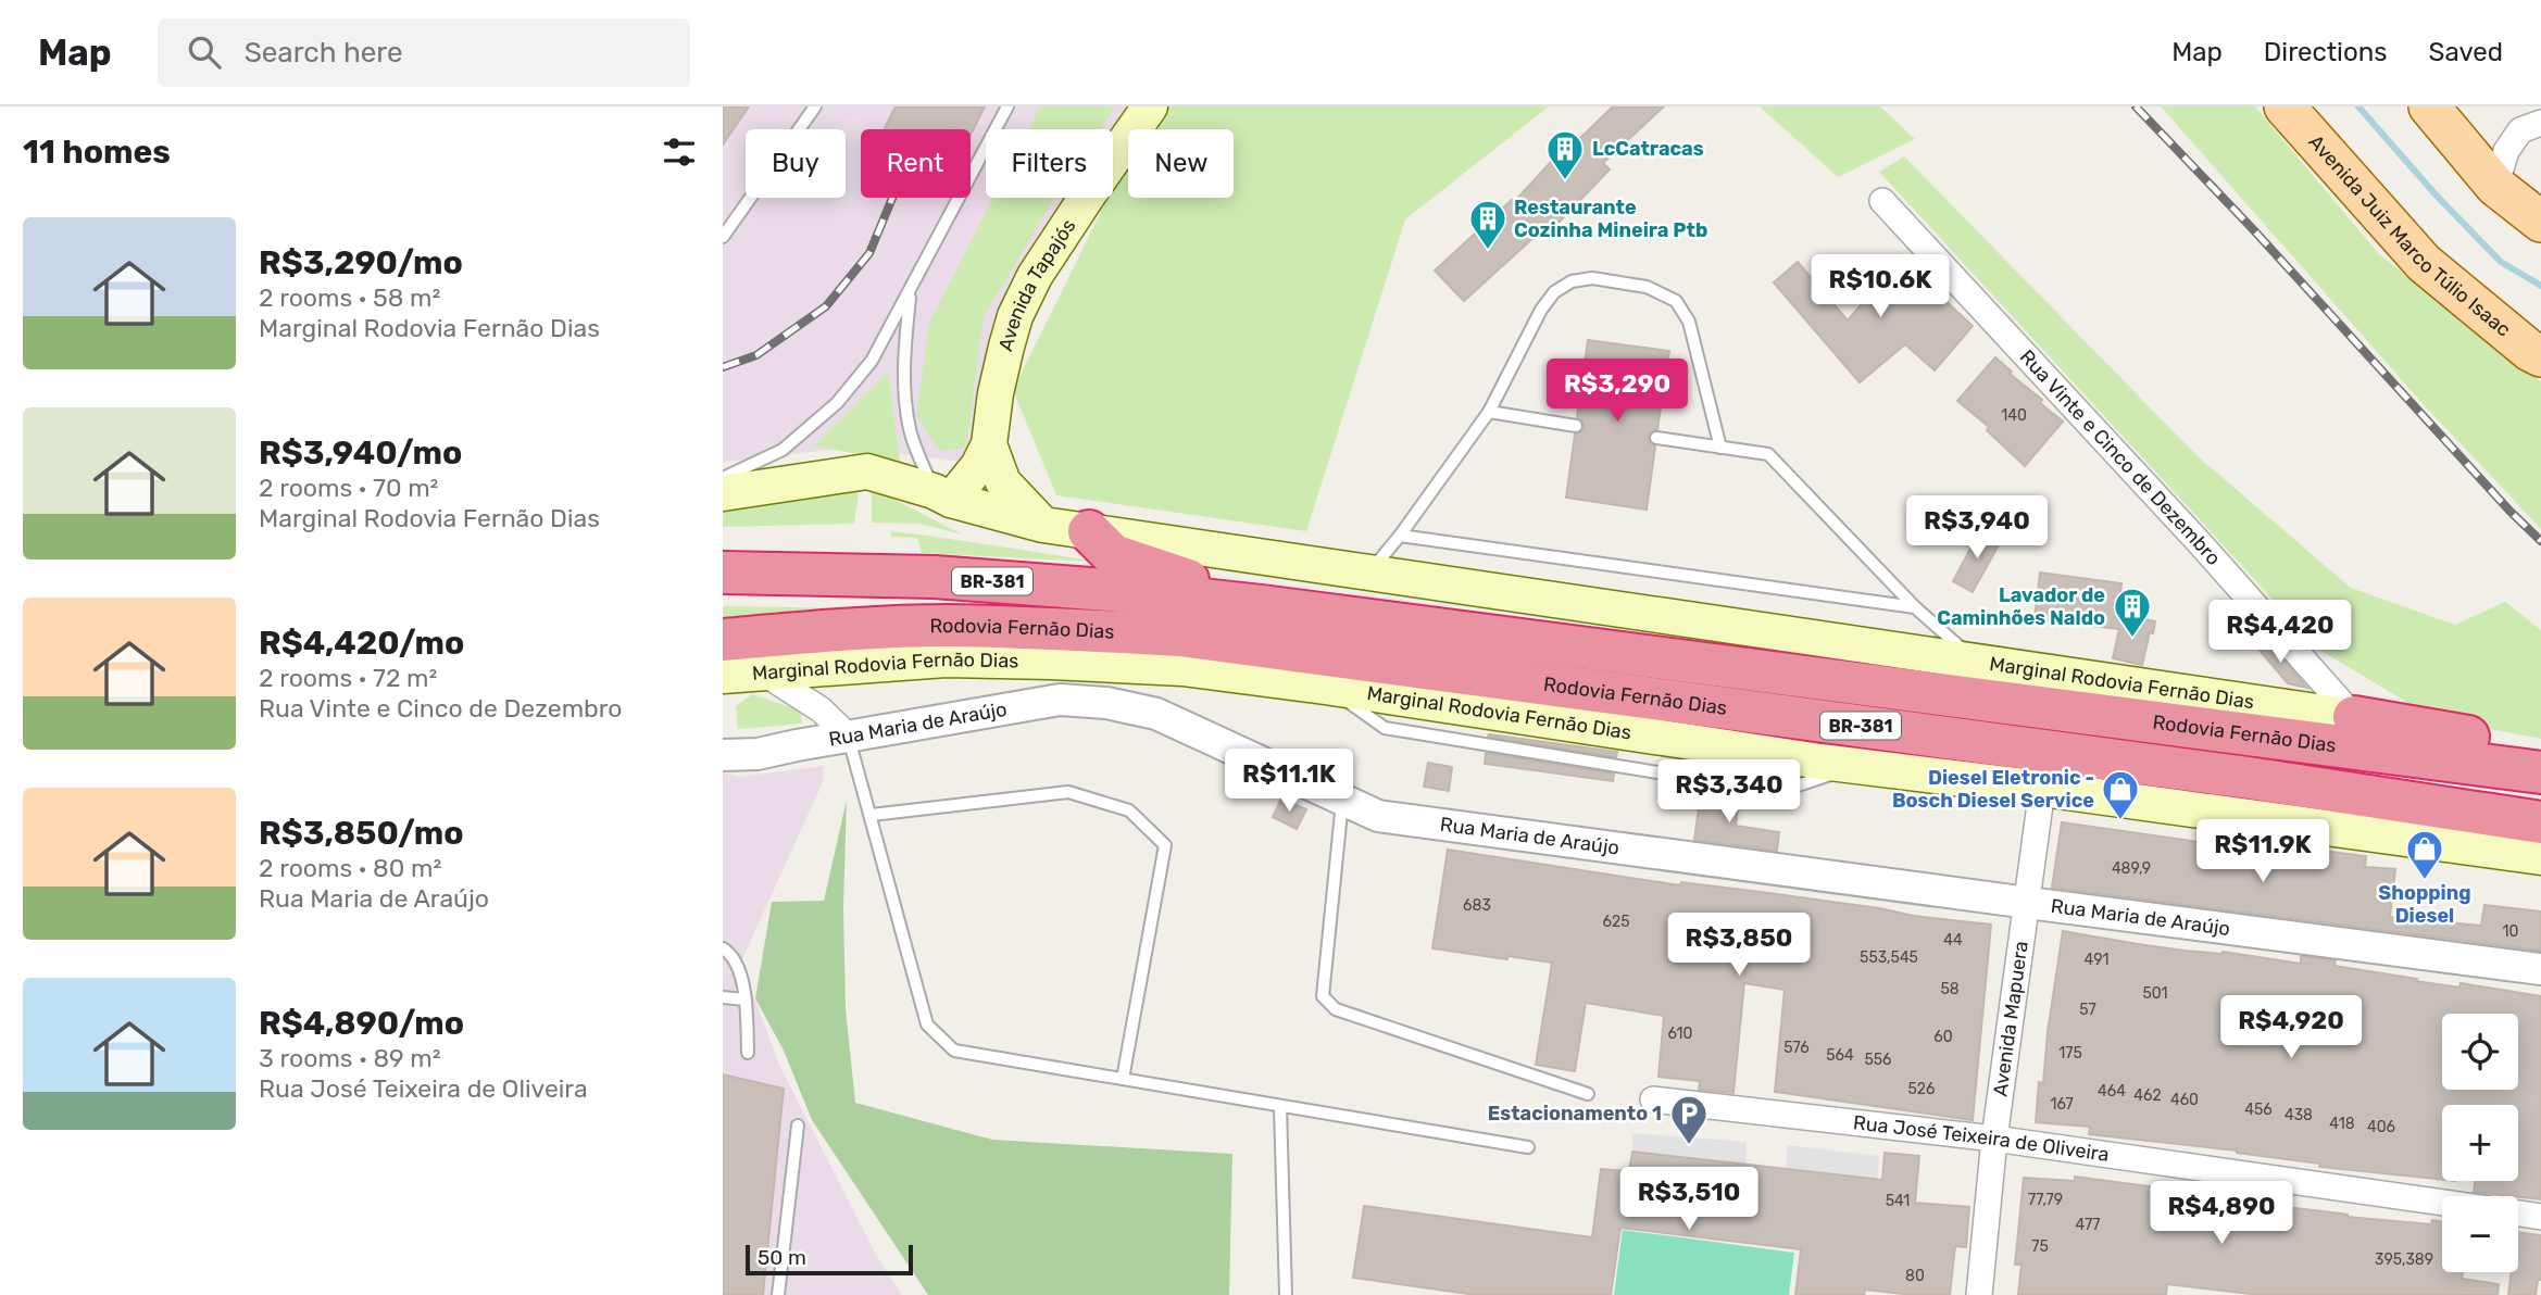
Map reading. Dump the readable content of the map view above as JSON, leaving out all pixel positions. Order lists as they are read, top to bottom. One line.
{"streets":{"highway":["BR-381","Rodovia Fernão Dias"],"main road":["Avenida Juiz Marco Túlio Isaac","Avenida Tapajós","Marginal Rodovia Fernão Dias"],"street":["Rua Vinte e Cinco de Dezembro","Rua Maria de Araújo","Avenida Mapuera","Rua José Teixeira de Oliveira"]},"crossings":[["Avenida Tapajós","Marginal Rodovia Fernão Dias"],["Rua Vinte e Cinco de Dezembro","Marginal Rodovia Fernão Dias"],["BR-381","Rodovia Fernão Dias"],["BR-381","Marginal Rodovia Fernão Dias"],["Rodovia Fernão Dias","Marginal Rodovia Fernão Dias"],["Marginal Rodovia Fernão Dias","Avenida Mapuera"],["Rua Maria de Araújo","Avenida Mapuera"],["Avenida Mapuera","Rua José Teixeira de Oliveira"]],"places":{"building":["LcCatracas","Restaurante Cozinha Mineira Ptb","Lavador de Caminhões Naldo"],"shop":["Diesel Eletronic - Bosch Diesel Service","Shopping Diesel"],"parking":["Estacionamento 1"]},"house_numbers":["140","489,9","683","625","10","44","553,545","491","58","501","57","610","60","576","175","564","556","526","464","462","460","167","456","438","418","406","77,79","541","477","75","395,389","80"],"scale_bar":"50 m","page":{"header":"Map","search":"Search here","nav":["Map","Directions","Saved"],"heading":"11 homes","chip":["Buy","Rent","Filters","New"],"list":[{"name":"R$3,290/mo","note":"2 rooms · 58 m² · Marginal Rodovia Fernão Dias"},{"name":"R$3,940/mo","note":"2 rooms · 70 m² · Marginal Rodovia Fernão Dias"},{"name":"R$4,420/mo","note":"2 rooms · 72 m² · Rua Vinte e Cinco de Dezembro"},{"name":"R$3,850/mo","note":"2 rooms · 80 m² · Rua Maria de Araújo"},{"name":"R$4,890/mo","note":"3 rooms · 89 m² · Rua José Teixeira de Oliveira"}],"price":["R$10.6K","R$3,290","R$3,940","R$4,420","R$11.1K","R$3,340","R$11.9K","R$3,850","R$4,920","R$3,510","R$4,890"],"map_buttons":["+","−"],"scale":"50 m"}}
